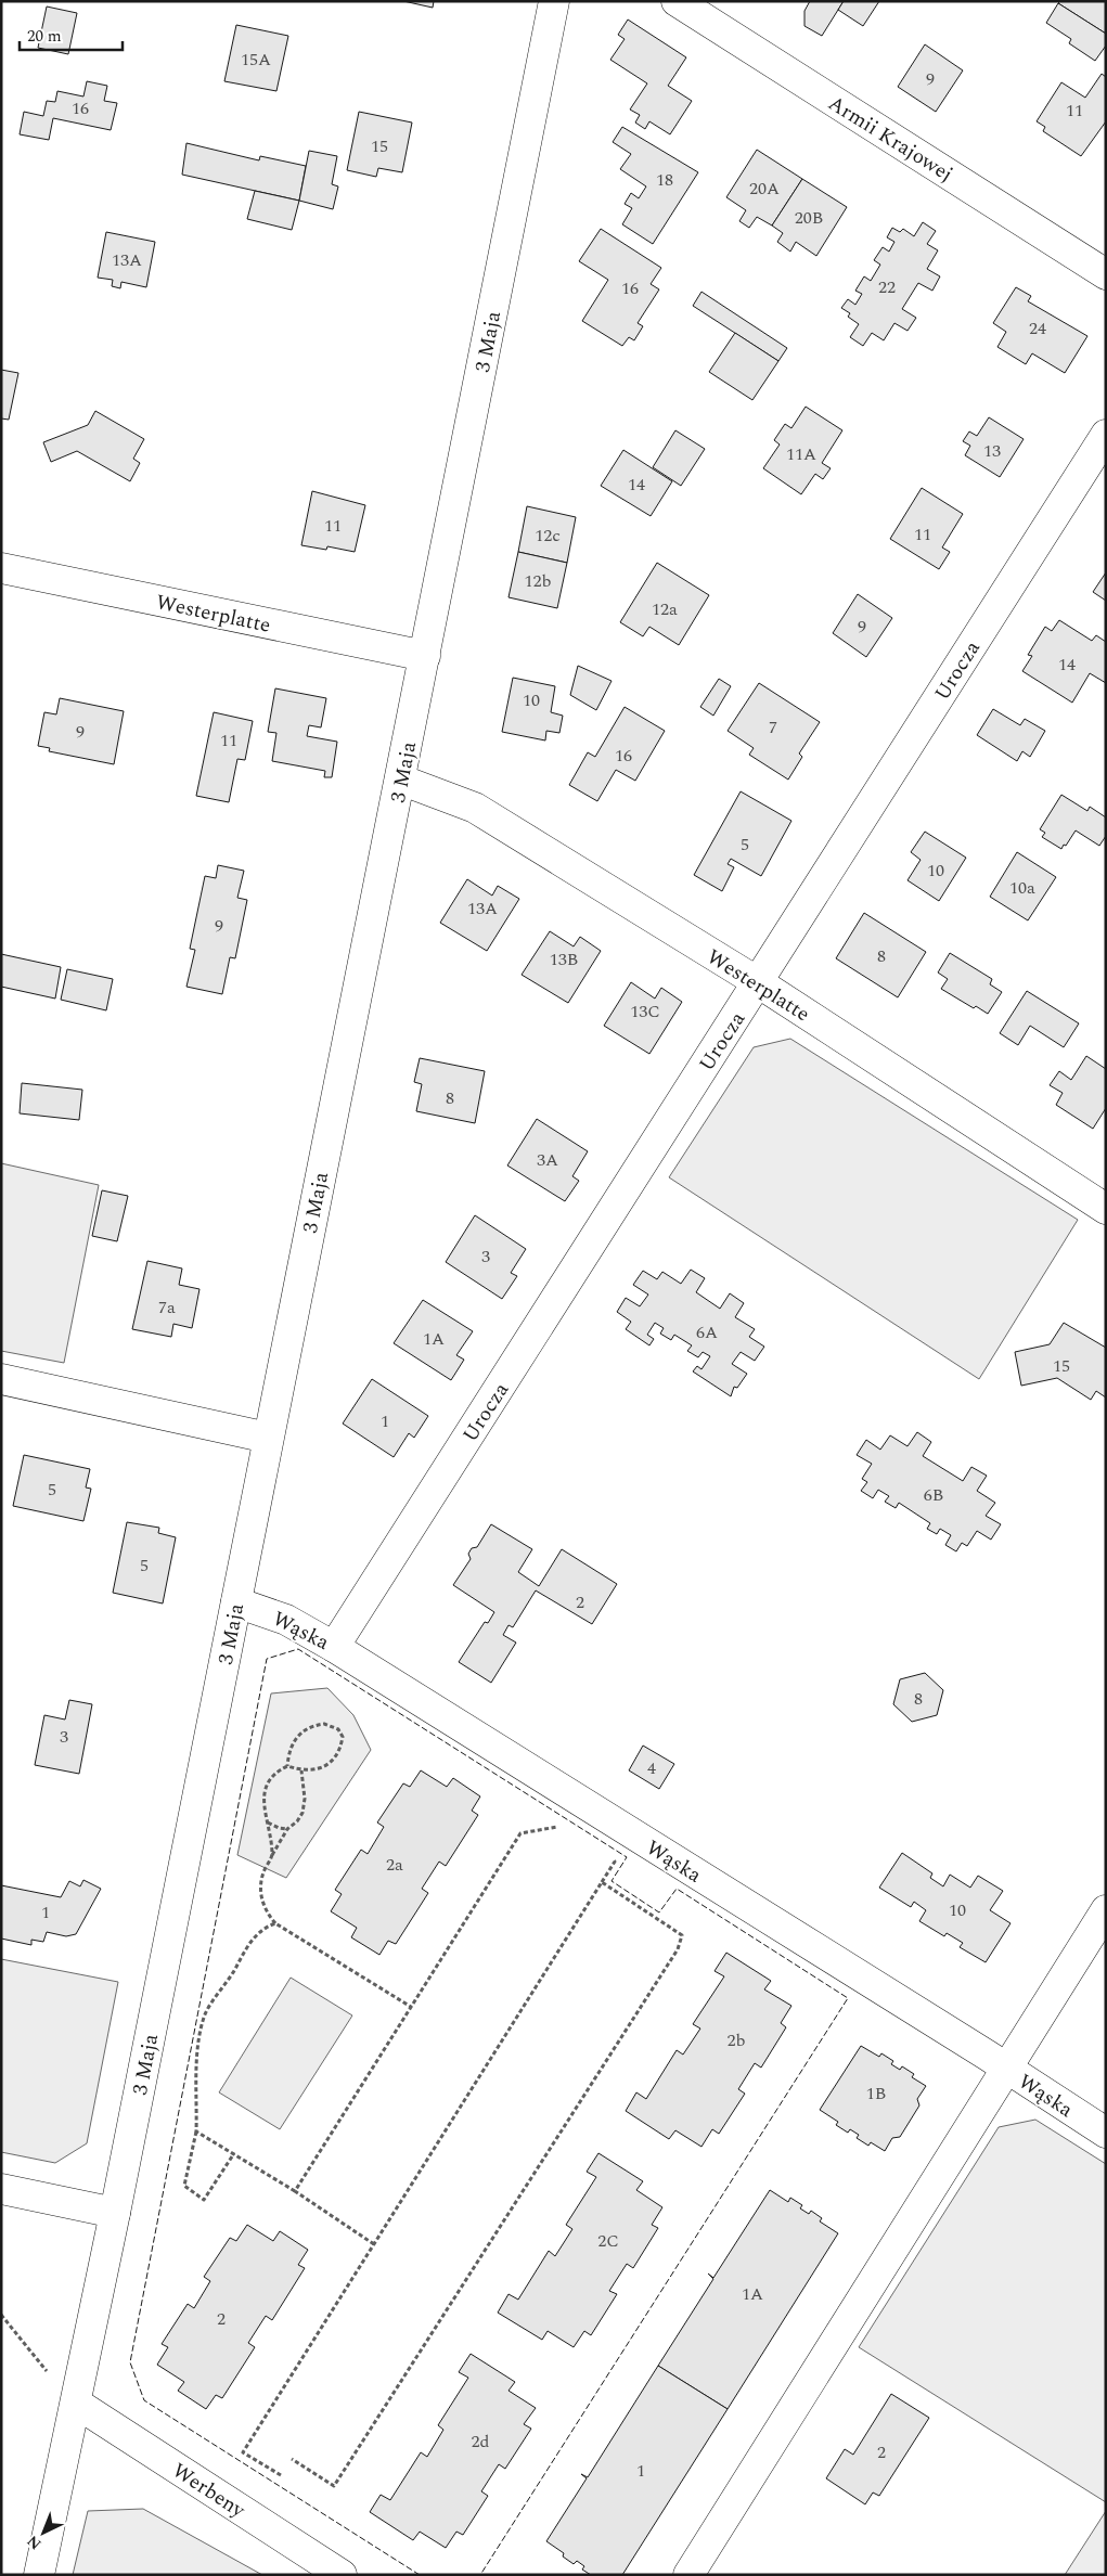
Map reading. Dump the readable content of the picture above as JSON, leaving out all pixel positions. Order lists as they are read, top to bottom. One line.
{"streets":{"street":["Armii Krajowej","3 Maja","Westerplatte","Urocza","Wąska","Werbeny"]},"crossings":[["3 Maja","Westerplatte"],["3 Maja","Wąska"],["3 Maja","Werbeny"],["Westerplatte","Urocza"],["Urocza","Wąska"]],"house_numbers":["15A","9","16","11","15","18","20A","20B","13A","22","16","24","13","11A","14","11","11","12c","12b","12a","9","14","10","7","9","11","16","5","10","10a","13A","9","8","13B","13C","8","3A","3","7a","6A","1A","15","1","5","6B","5","2","8","3","4","2a","10","1","2b","1B","2C","1A","2","2d","2","1"],"scale_bar":"20 m","north":"bottom left"}
